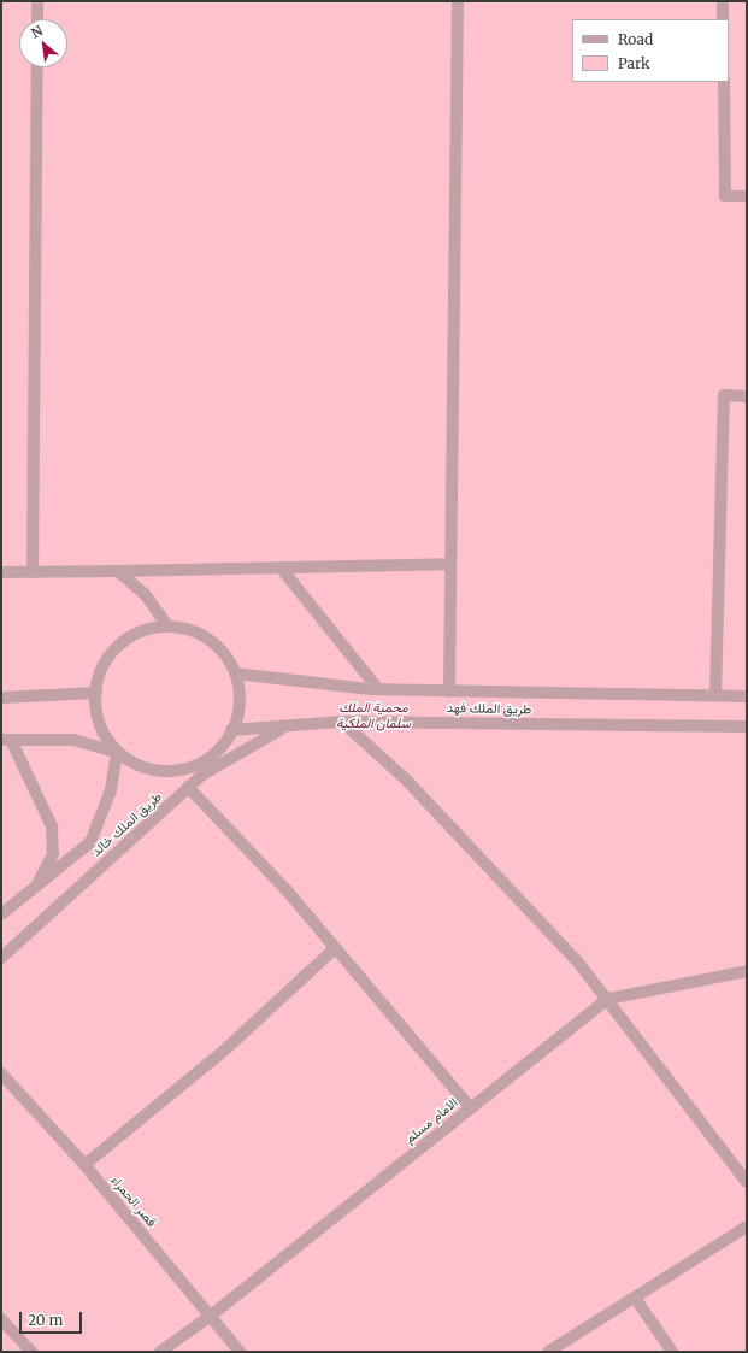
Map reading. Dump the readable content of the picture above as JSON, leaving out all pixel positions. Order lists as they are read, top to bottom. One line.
{"streets":{"street":["طريق الملك فهد","طريق الملك خالد","الامام مسلم","قصر الحمراء"]},"crossings":[["طريق الملك فهد","طريق الملك خالد"],["الامام مسلم","قصر الحمراء"]],"parks":["محمية الملك سلمان الملكية"],"legend":["Road","Park"],"scale_bar":"20 m","north":"top left"}
